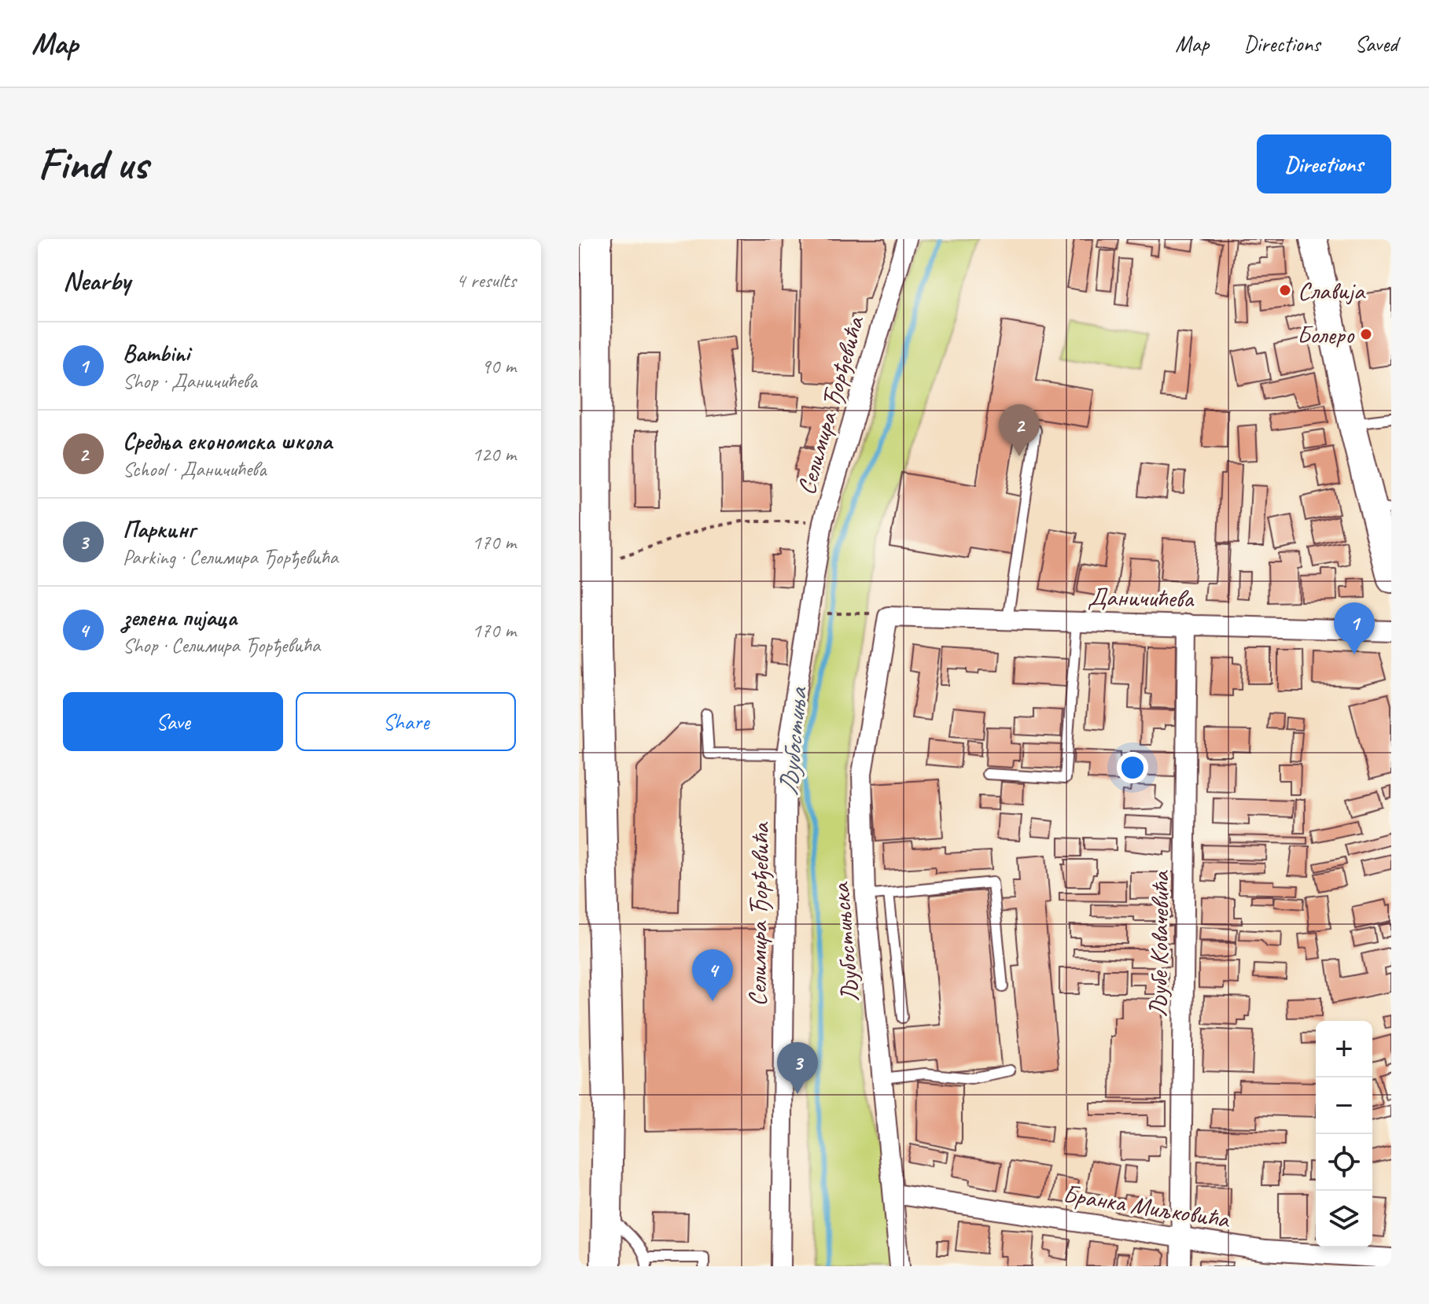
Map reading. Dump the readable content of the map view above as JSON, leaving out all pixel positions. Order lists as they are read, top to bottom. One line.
{"streets":{"street":["Селимира Ђорђевића","Даничићева","Љубостињска","Љубе Ковачевића","Бранка Миљковића"]},"crossings":[["Даничићева","Љубостињска"],["Даничићева","Љубе Ковачевића"],["Љубостињска","Бранка Миљковића"],["Љубе Ковачевића","Бранка Миљковића"]],"water":["Љубостиња"],"places":["Славија","Болеро"],"page":{"header":"Map","nav":["Map","Directions","Saved"],"buttons":["Directions",["Save","Share"]],"title":"Find us","heading":["Nearby","4 results"],"list":[{"mark":"1","name":"Bambini","note":"Shop · Даничићева","value":"90 m"},{"mark":"2","name":"Средња економска школа","note":"School · Даничићева","value":"120 m"},{"mark":"3","name":"Паркинг","note":"Parking · Селимира Ђорђевића","value":"170 m"},{"mark":"4","name":"зелена пијаца","note":"Shop · Селимира Ђорђевића","value":"170 m"}],"pins":["2","1","4","3"],"map_buttons":["+","−"]}}
